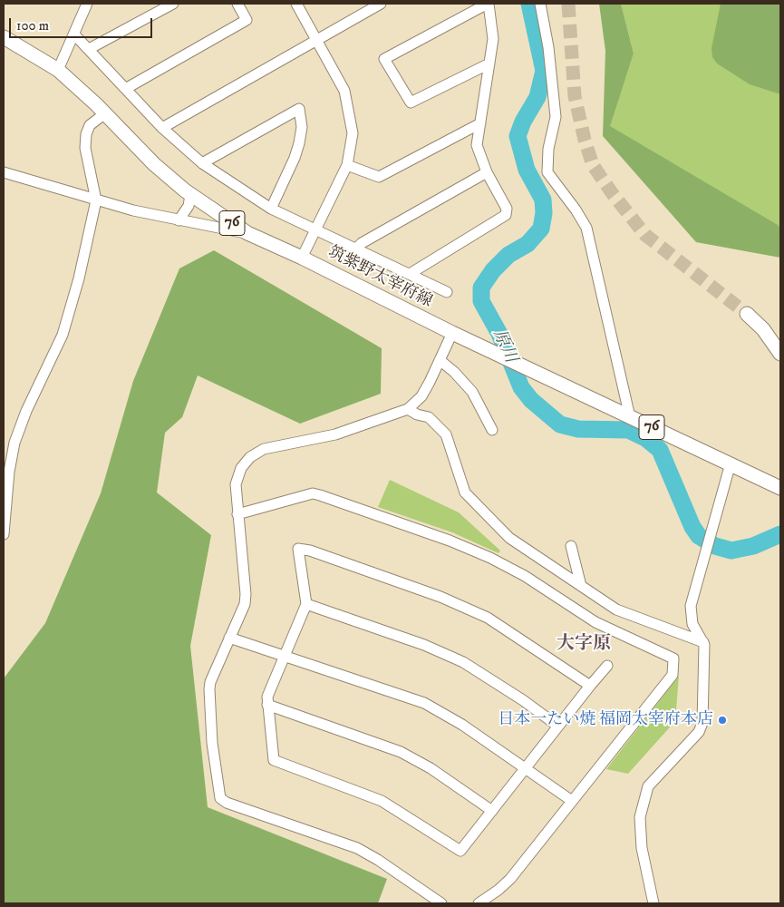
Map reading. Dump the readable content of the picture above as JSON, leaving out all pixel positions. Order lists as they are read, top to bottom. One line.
{"streets":{"main road":["76","筑紫野太宰府線"]},"districts":["大字原"],"water":["原川"],"places":["日本一たい焼 福岡太宰府本店"],"scale_bar":"100 m"}
